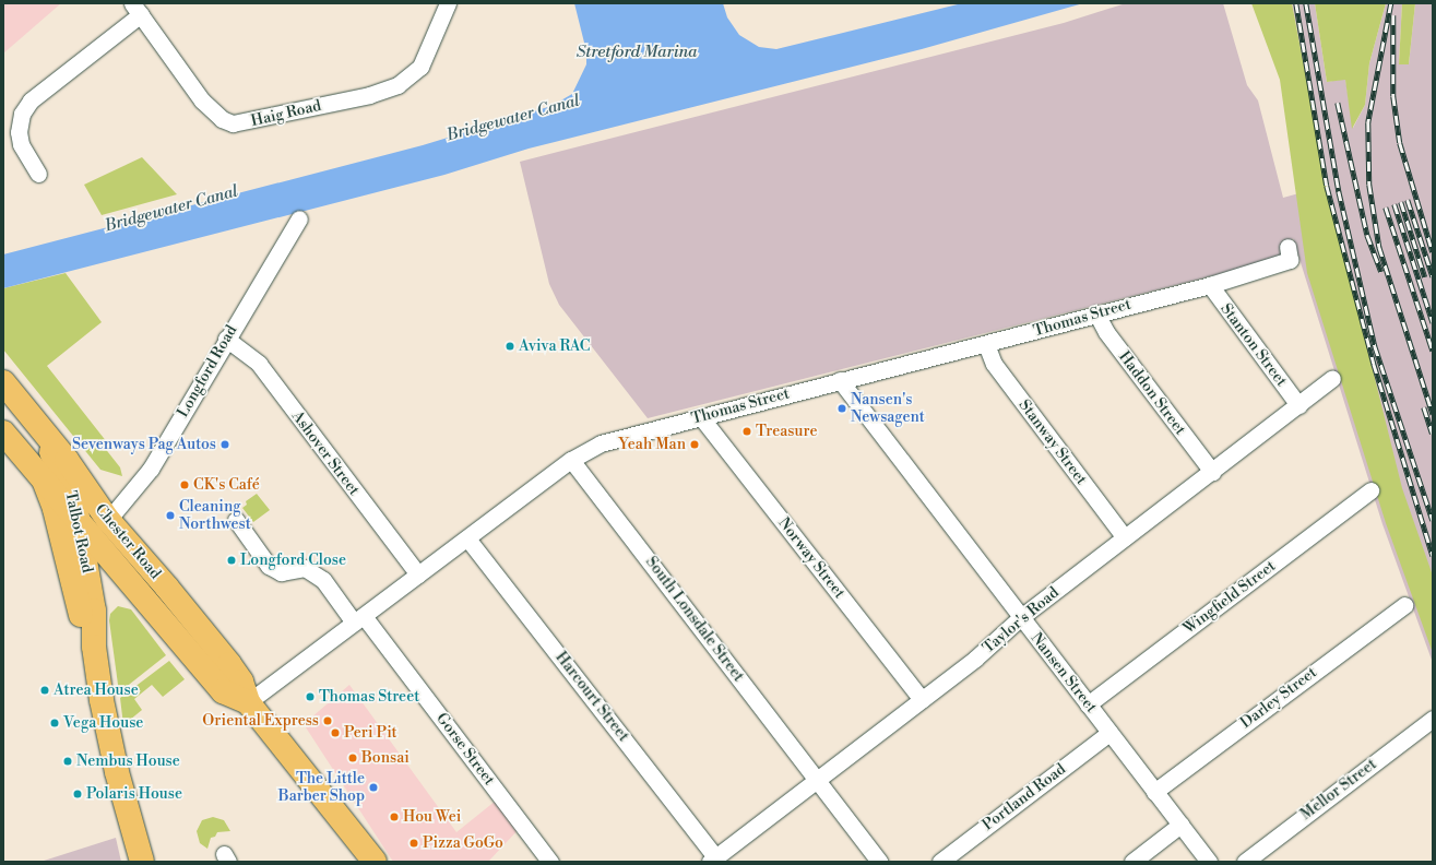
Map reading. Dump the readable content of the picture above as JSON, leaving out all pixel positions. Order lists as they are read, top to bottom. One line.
{"streets":{"main road":["Talbot Road","Chester Road"],"street":["Haig Road","Thomas Street","Stanton Street","Longford Road","Haddon Street","Stanway Street","Ashover Street","Norway Street","Wingfield Street","South Lonsdale Street","Taylor's Road","Nansen Street","Harcourt Street","Darley Street","Gorse Street","Mellor Street","Portland Road"]},"crossings":[["Thomas Street","Stanton Street"],["Thomas Street","Haddon Street"],["Thomas Street","Stanway Street"],["Thomas Street","Ashover Street"],["Thomas Street","Chester Road"],["Thomas Street","Norway Street"],["Thomas Street","South Lonsdale Street"],["Thomas Street","Nansen Street"],["Thomas Street","Harcourt Street"],["Thomas Street","Gorse Street"],["Stanton Street","Taylor's Road"],["Longford Road","Ashover Street"],["Longford Road","Chester Road"],["Haddon Street","Taylor's Road"],["Stanway Street","Taylor's Road"],["Talbot Road","Chester Road"],["Norway Street","Taylor's Road"],["Wingfield Street","Nansen Street"],["South Lonsdale Street","Taylor's Road"],["Taylor's Road","Nansen Street"],["Taylor's Road","Harcourt Street"],["Nansen Street","Darley Street"],["Nansen Street","Portland Road"]],"water":["Stretford Marina","Bridgewater Canal"],"places":["Aviva RAC","Nansen's Newsagent","Treasure","Sevenways Pag Autos","Yeah Man","CK's Café","Cleaning Northwest","Longford Close","Atrea House","Thomas Street","Oriental Express","Vega House","Peri Pit","Bonsai","Nembus House","The Little Barber Shop","Polaris House","Hou Wei","Pizza GoGo"]}
